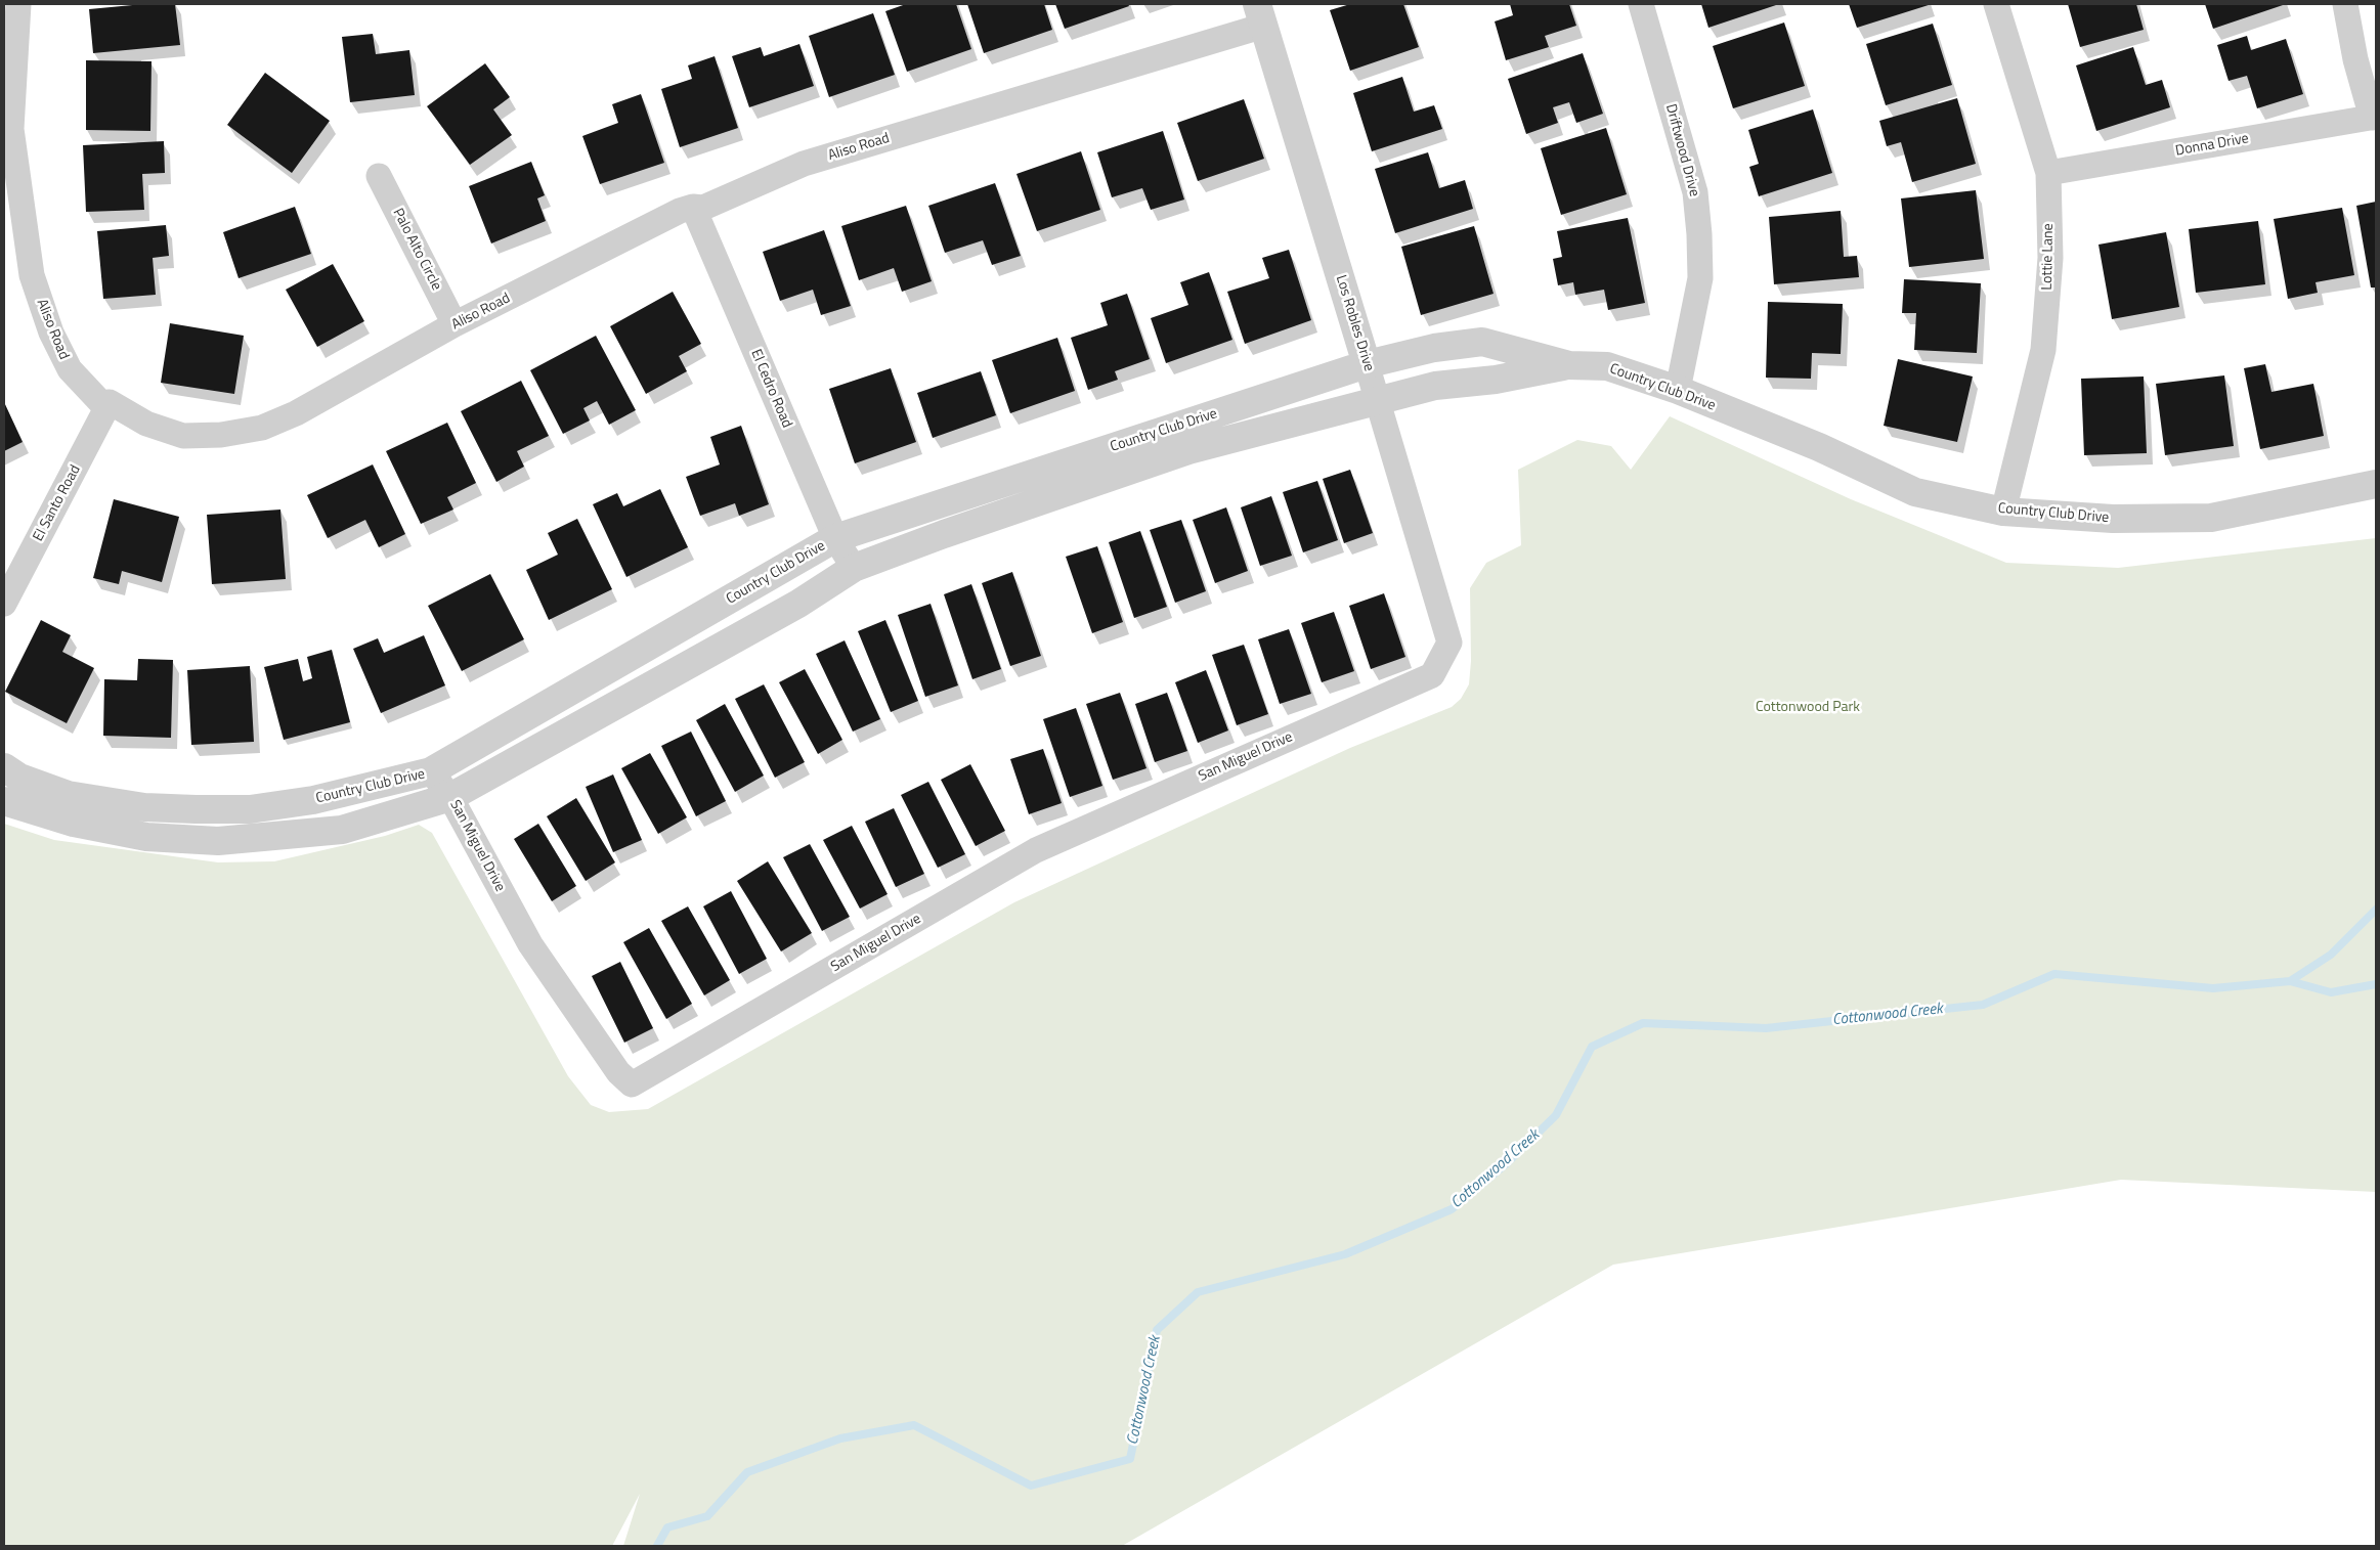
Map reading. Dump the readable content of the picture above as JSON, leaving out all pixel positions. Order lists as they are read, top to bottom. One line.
{"streets":{"street":["Donna Drive","Aliso Road","Driftwood Drive","Palo Alto Circle","Lottie Lane","Los Robles Drive","Country Club Drive","El Cedro Road","El Santo Road","San Miguel Drive"]},"crossings":[["Donna Drive","Lottie Lane"],["Aliso Road","Palo Alto Circle"],["Aliso Road","Los Robles Drive"],["Aliso Road","El Cedro Road"],["Aliso Road","El Santo Road"],["Driftwood Drive","Country Club Drive"],["Lottie Lane","Country Club Drive"],["Los Robles Drive","Country Club Drive"],["Los Robles Drive","San Miguel Drive"],["Country Club Drive","El Cedro Road"],["Country Club Drive","San Miguel Drive"]],"water":["Cottonwood Creek"],"parks":["Cottonwood Park"]}
